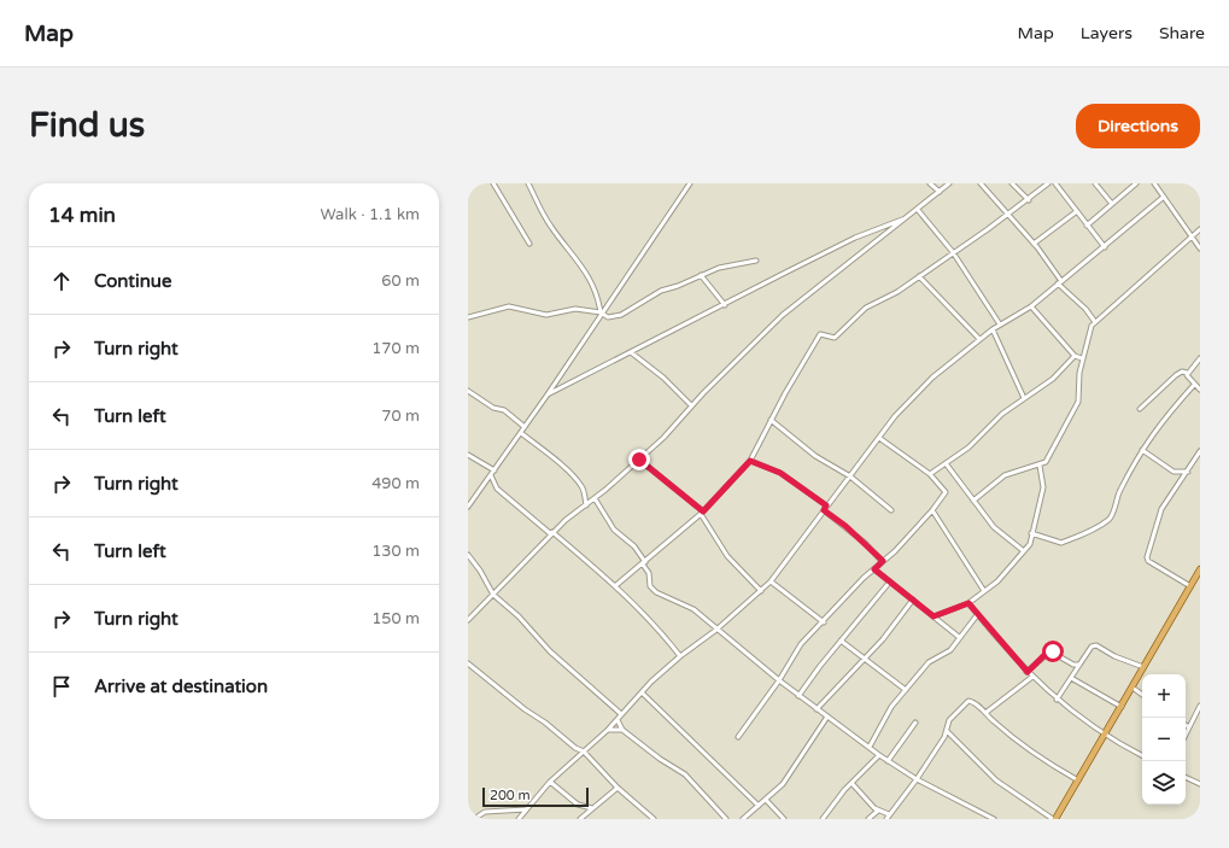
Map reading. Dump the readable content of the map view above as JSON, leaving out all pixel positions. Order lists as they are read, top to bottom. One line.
{"scale_bar":"200 m","page":{"header":"Map","nav":["Map","Layers","Share"],"buttons":"Directions","title":"Find us","heading":["14 min","Walk · 1.1 km"],"list":[["Continue","60 m"],["Turn right","170 m"],["Turn left","70 m"],["Turn right","490 m"],["Turn left","130 m"],["Turn right","150 m"],"Arrive at destination"],"map_buttons":["+","−"],"scale":"200 m"}}
